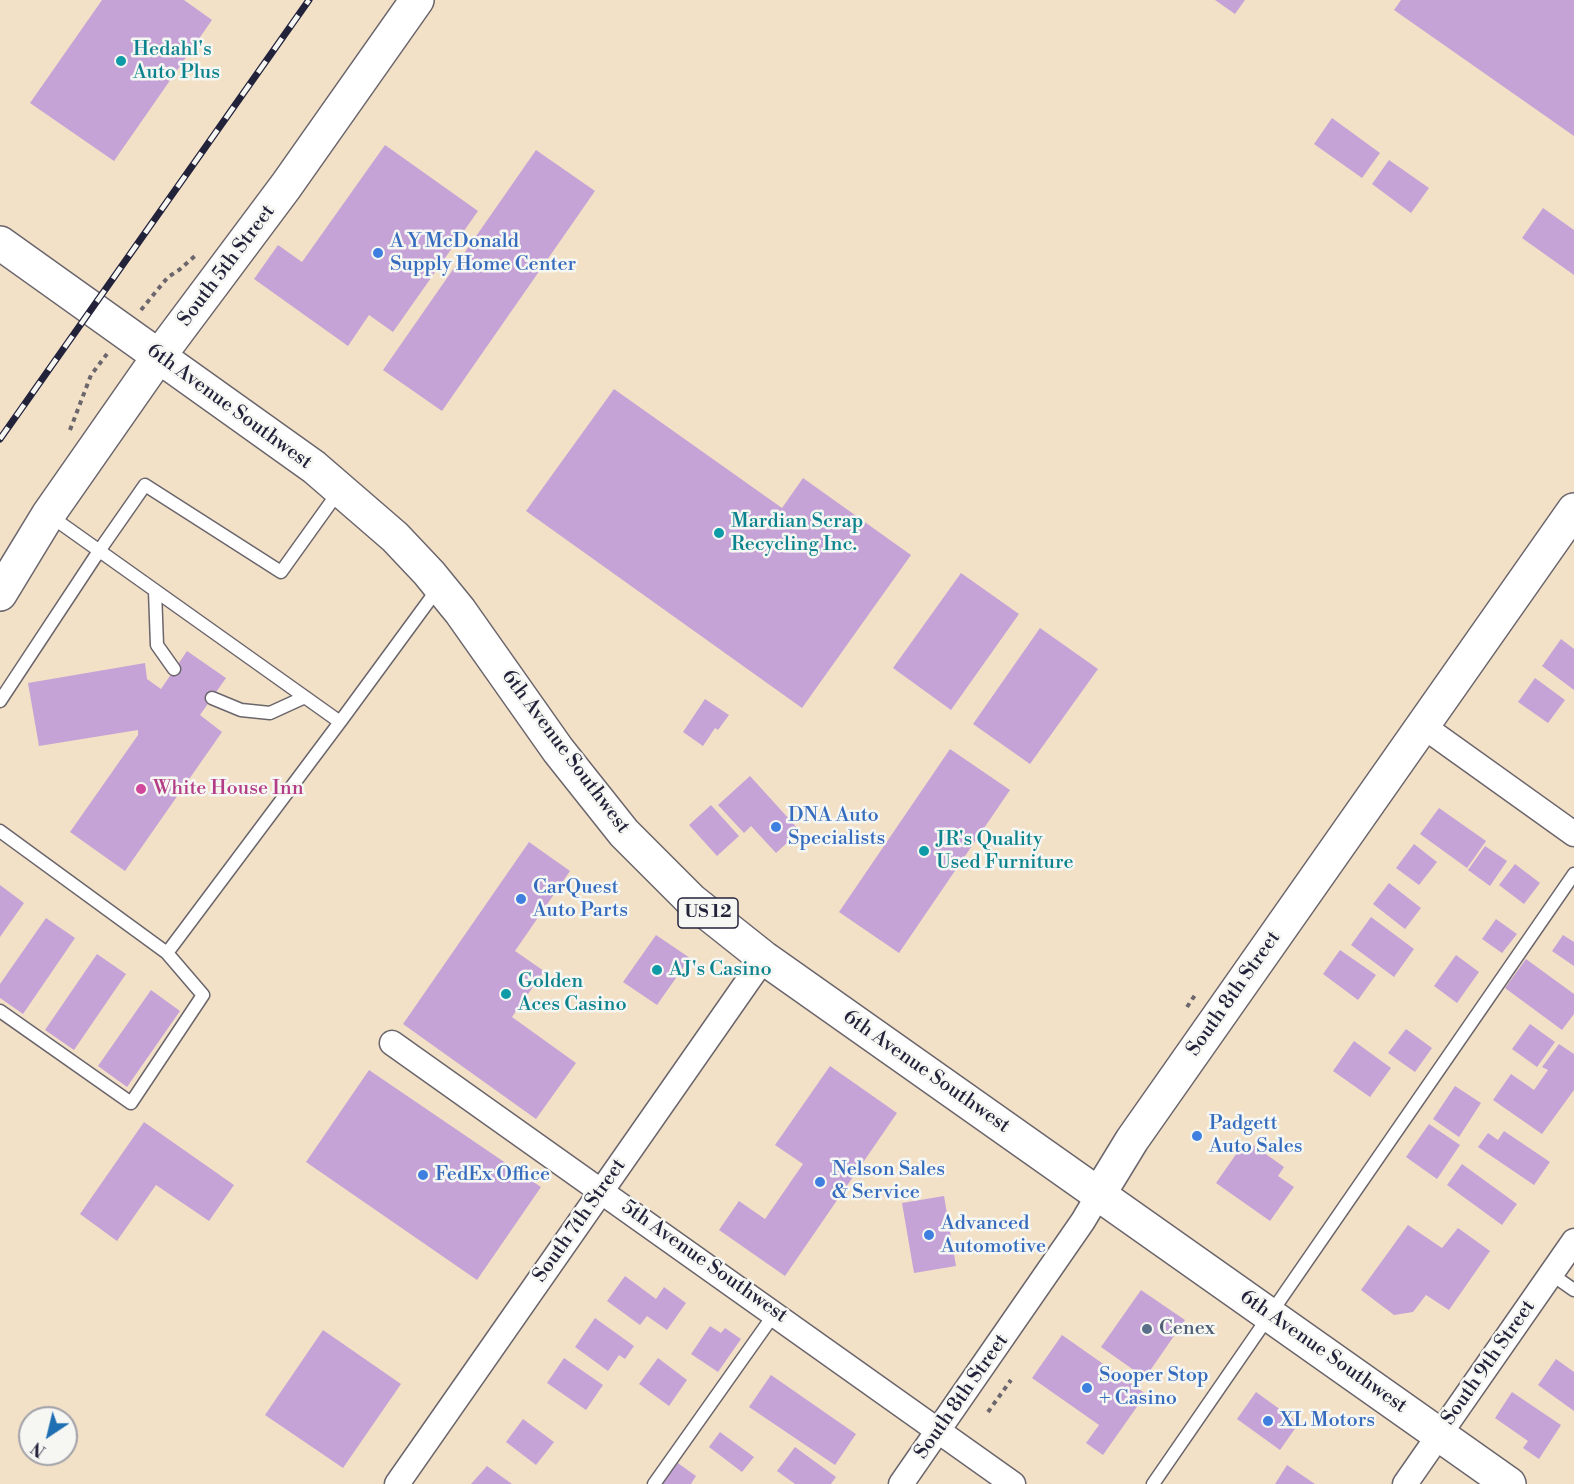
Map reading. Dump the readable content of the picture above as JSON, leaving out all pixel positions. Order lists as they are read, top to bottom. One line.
{"streets":{"main road":["South 5th Street","6th Avenue Southwest","US 12","South 8th Street"],"street":["South 7th Street","5th Avenue Southwest","South 9th Street"]},"crossings":[["South 5th Street","6th Avenue Southwest"],["6th Avenue Southwest","South 8th Street"],["6th Avenue Southwest","South 7th Street"],["6th Avenue Southwest","South 9th Street"],["South 8th Street","5th Avenue Southwest"],["South 7th Street","5th Avenue Southwest"]],"places":["Hedahl's Auto Plus","A Y McDonald Supply Home Center","Mardian Scrap Recycling Inc.","White House Inn","DNA Auto Specialists","JR's Quality Used Furniture","CarQuest Auto Parts","AJ's Casino","Golden Aces Casino","Padgett Auto Sales","FedEx Office","Nelson Sales & Service","Advanced Automotive","Cenex","Sooper Stop + Casino","XL Motors"],"north":"bottom left"}
